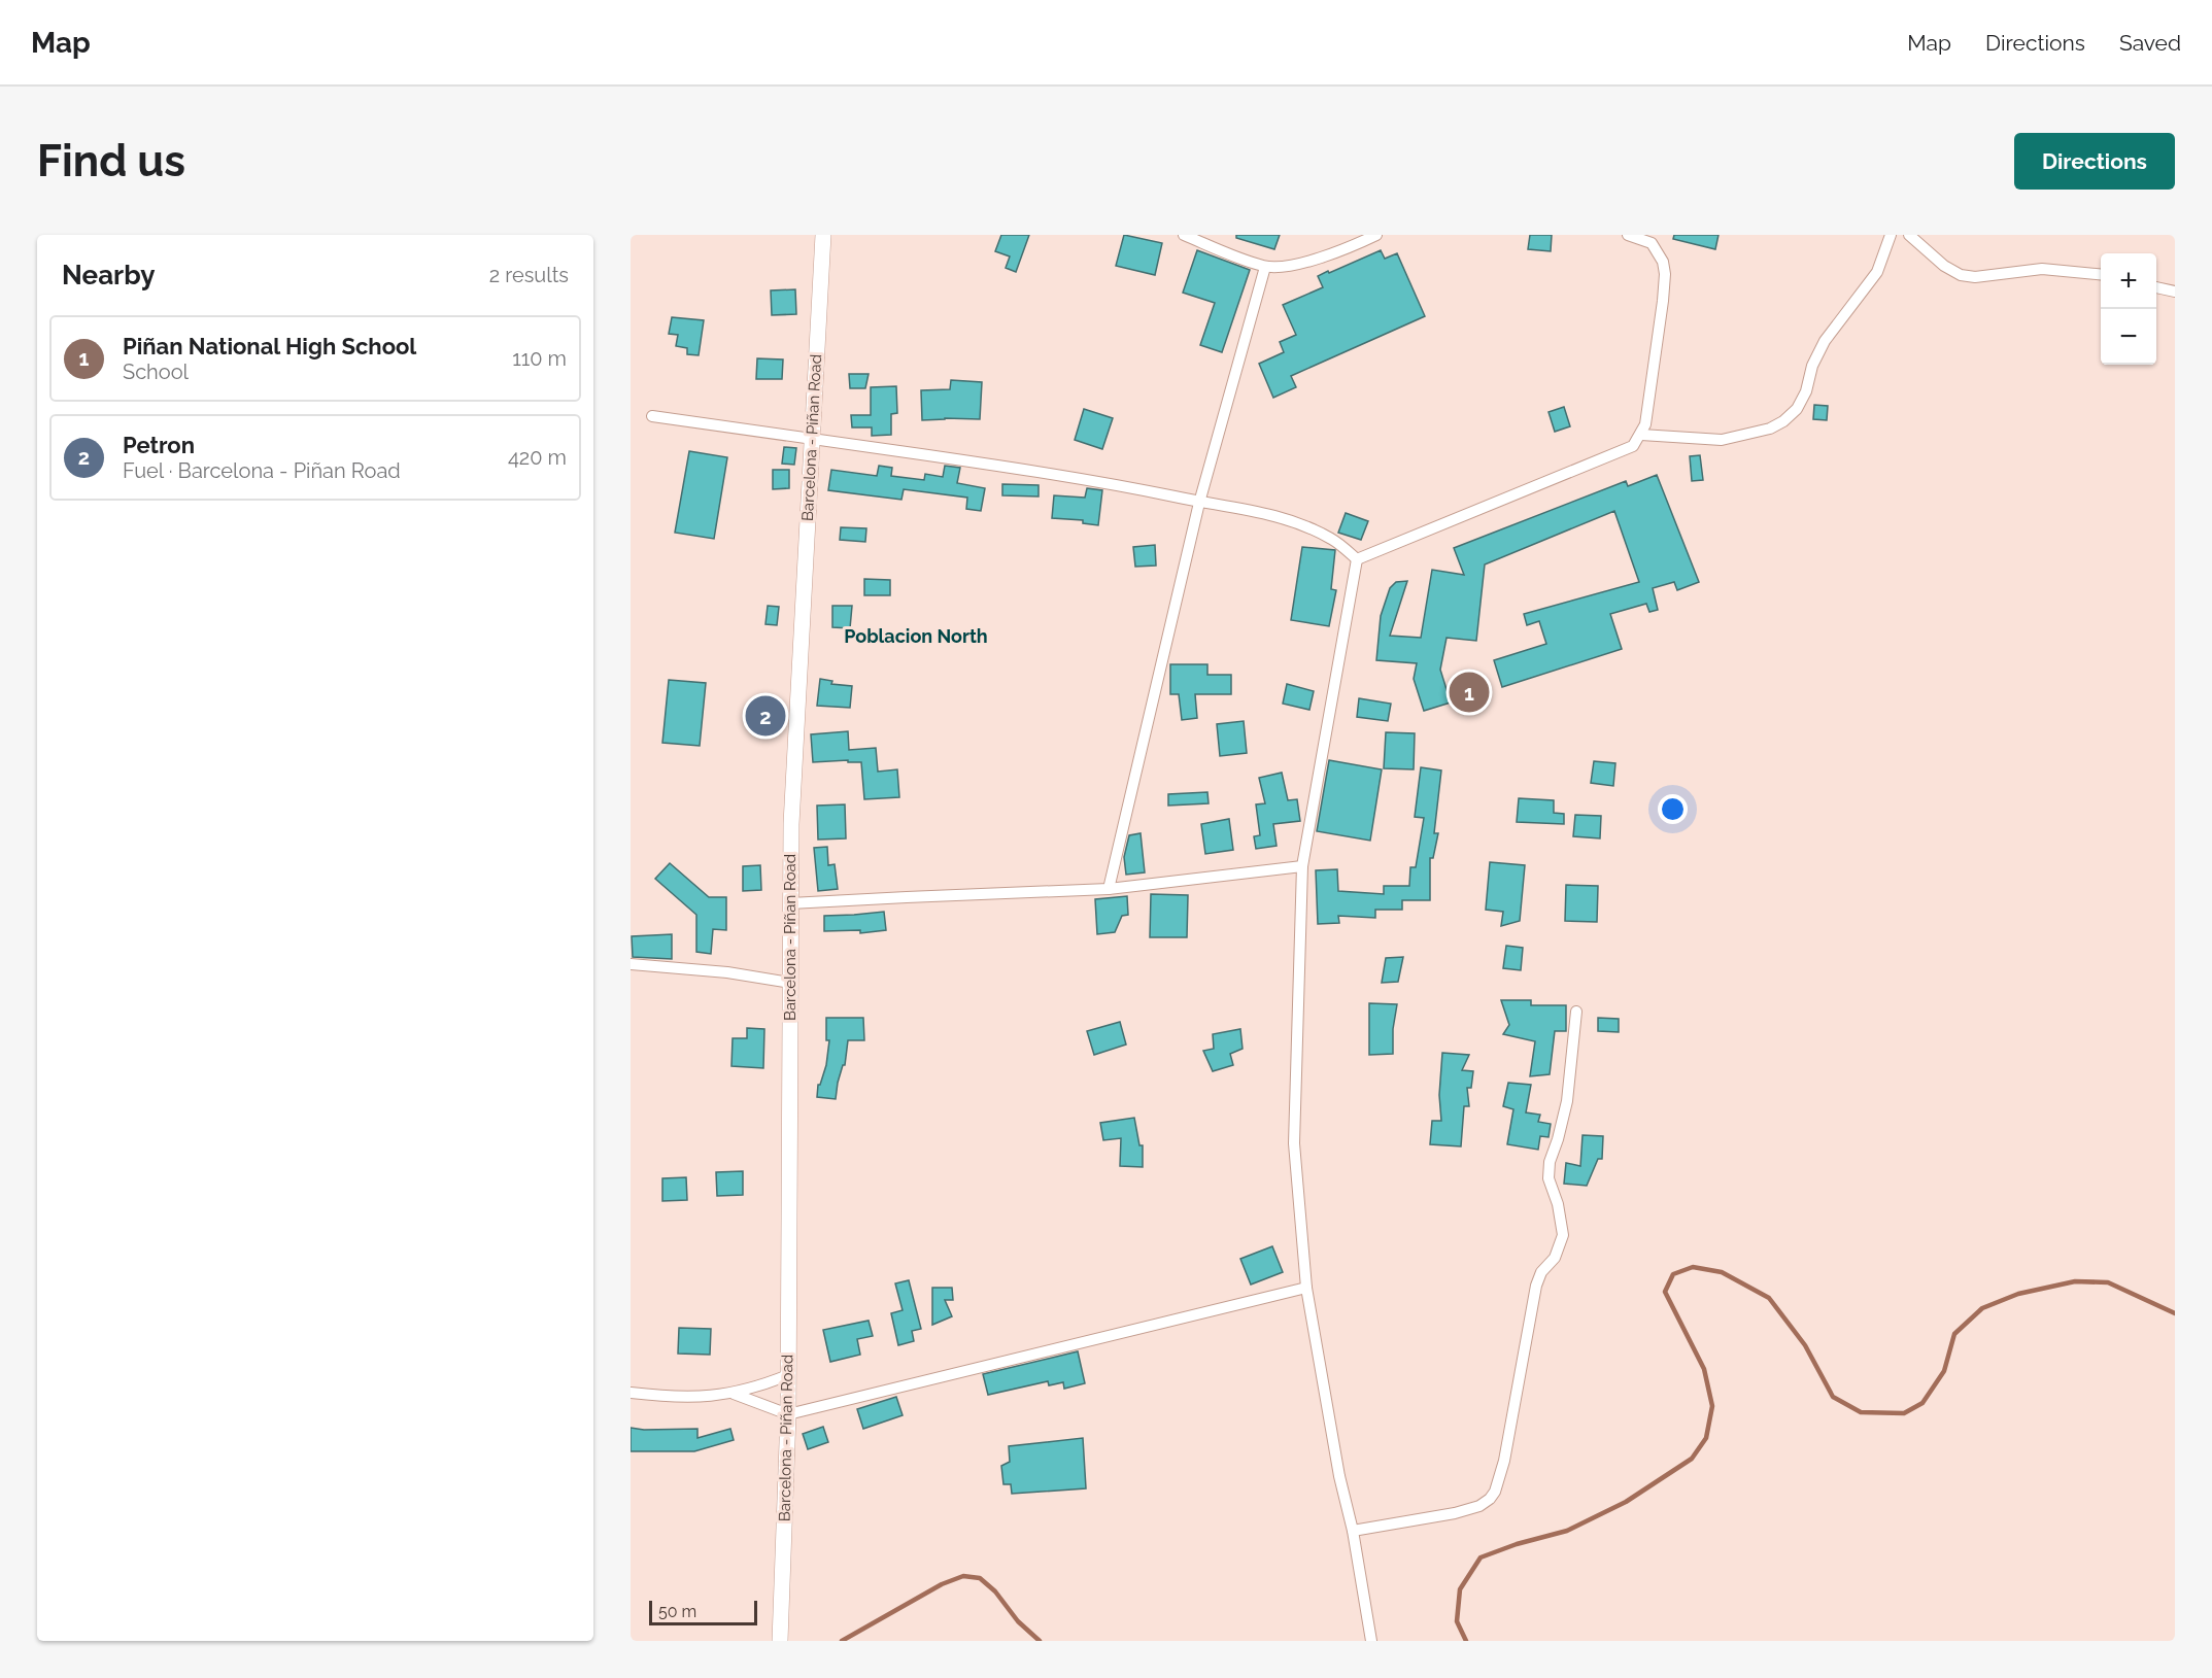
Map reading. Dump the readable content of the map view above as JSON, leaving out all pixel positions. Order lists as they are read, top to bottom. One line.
{"streets":{"main road":["Barcelona - Piñan Road"]},"districts":["Poblacion North"],"scale_bar":"50 m","page":{"header":"Map","nav":["Map","Directions","Saved"],"buttons":"Directions","title":"Find us","heading":["Nearby","2 results"],"map_buttons":["+","−"],"list":[{"mark":"1","name":"Piñan National High School","note":"School","value":"110 m"},{"mark":"2","name":"Petron","note":"Fuel · Barcelona - Piñan Road","value":"420 m"}],"pins":["1","2"],"scale":"50 m"}}
